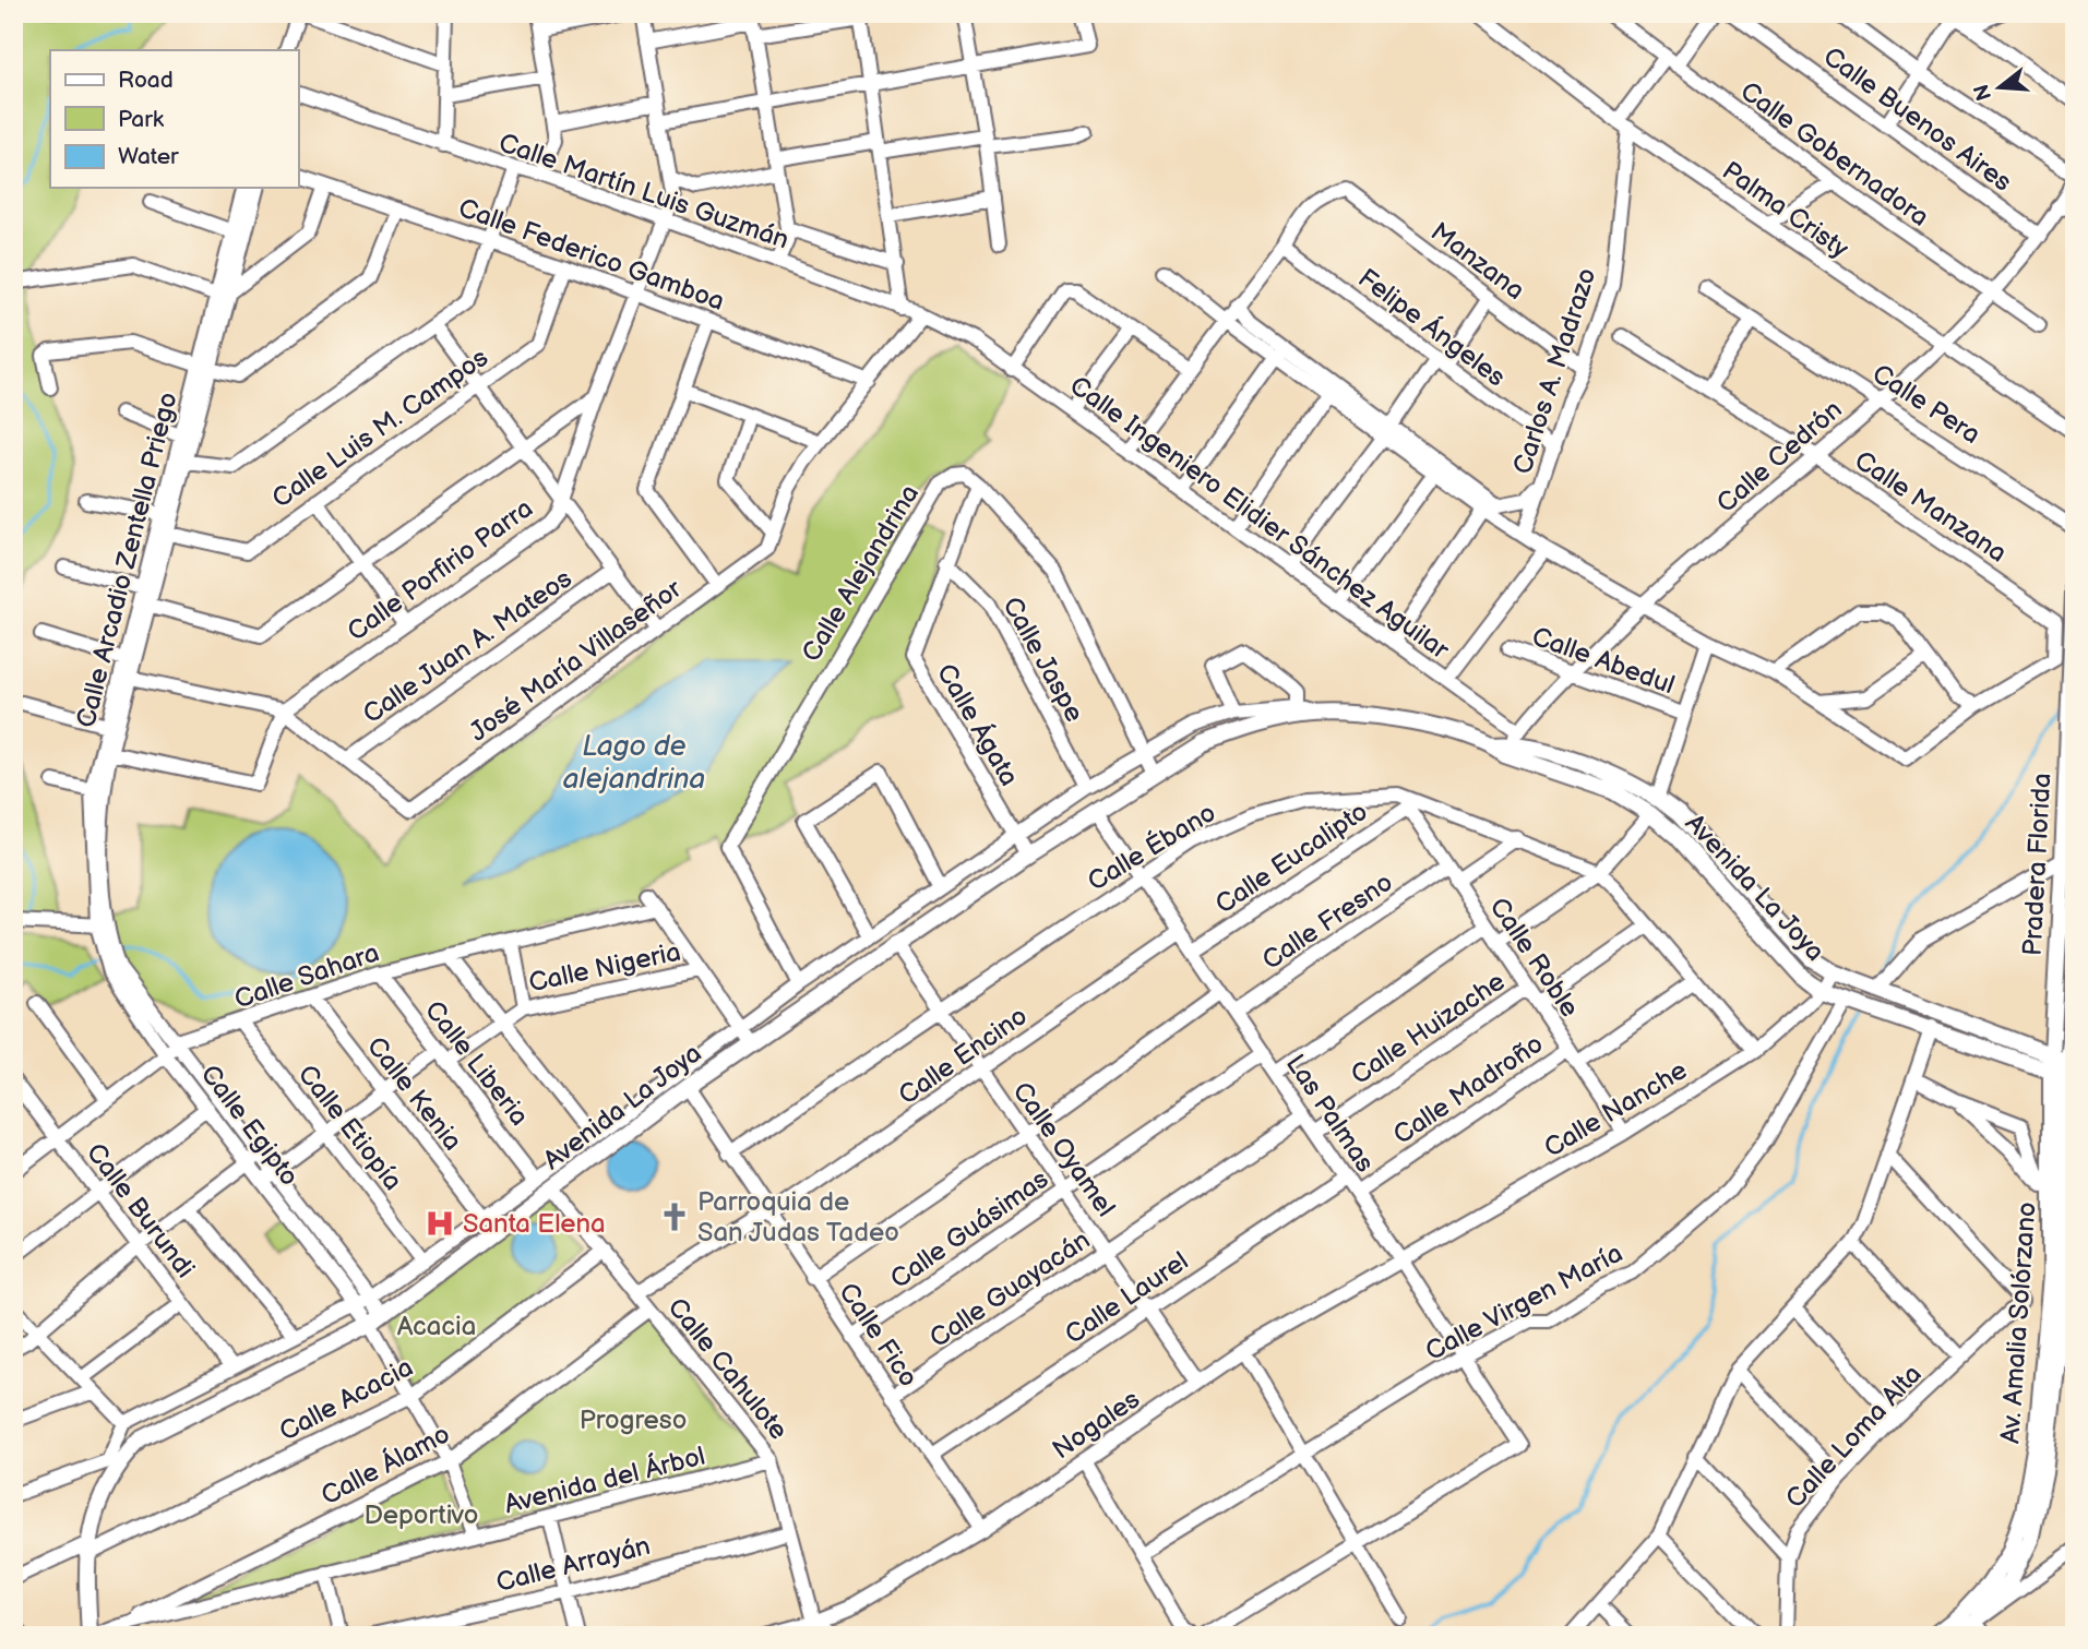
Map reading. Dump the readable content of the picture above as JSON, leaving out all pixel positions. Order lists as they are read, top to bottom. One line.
{"streets":{"main road":["Pradera Florida","Avenida La Joya","Av. Amalia Solórzano"],"street":["Calle Buenos Aires","Calle Gobernadora","Calle Martín Luis Guzmán","Palma Cristy","Calle Federico Gamboa","Manzana","Felipe Ángeles","Carlos A. Madrazo","Calle Pera","Calle Luis M. Campos","Calle Cedrón","Calle Manzana","Calle Ingeniero Elidier Sánchez Aguilar","Calle Arcadio Zentella Priego","Calle Porfirio Parra","Calle Alejandrina","Calle Juan A. Mateos","Calle Jaspe","José María Villaseñor","Calle Abedul","Calle Ágata","Calle Ébano","Calle Eucalipto","Calle Fresno","Calle Roble","Calle Nigeria","Calle Sahara","Calle Huizache","Calle Encino","Calle Liberia","Calle Madroño","Calle Kenia","Calle Nanche","Las Palmas","Calle Egipto","Calle Etiopía","Calle Oyamel","Calle Burundi","Calle Guásimas","Calle Guayacán","Calle Laurel","Calle Virgen María","Calle Fico","Calle Cahulote","Calle Acacia","Nogales","Calle Loma Alta","Calle Álamo","Avenida del Árbol","Calle Arrayán"]},"crossings":[["Calle Buenos Aires","Calle Cedrón"],["Calle Gobernadora","Calle Cedrón"],["Calle Martín Luis Guzmán","Calle Ingeniero Elidier Sánchez Aguilar"],["Calle Martín Luis Guzmán","Calle Porfirio Parra"],["Palma Cristy","Carlos A. Madrazo"],["Palma Cristy","Calle Cedrón"],["Calle Federico Gamboa","Calle Luis M. Campos"],["Calle Federico Gamboa","Calle Porfirio Parra"],["Manzana","Felipe Ángeles"],["Manzana","Carlos A. Madrazo"],["Felipe Ángeles","Carlos A. Madrazo"],["Calle Pera","Calle Cedrón"],["Calle Luis M. Campos","Calle Arcadio Zentella Priego"],["Calle Cedrón","Calle Manzana"],["Calle Cedrón","Calle Ingeniero Elidier Sánchez Aguilar"],["Calle Cedrón","Calle Abedul"],["Calle Cedrón","Avenida La Joya"],["Calle Ingeniero Elidier Sánchez Aguilar","Avenida La Joya"],["Calle Arcadio Zentella Priego","Calle Egipto"],["Calle Alejandrina","Calle Ágata"],["Calle Alejandrina","Avenida La Joya"],["Calle Juan A. Mateos","José María Villaseñor"],["Calle Jaspe","Calle Ágata"],["Calle Jaspe","Avenida La Joya"],["Calle Ágata","Avenida La Joya"],["Calle Ébano","Calle Eucalipto"],["Calle Ébano","Calle Roble"],["Calle Ébano","Calle Nanche"],["Calle Ébano","Las Palmas"],["Calle Ébano","Calle Oyamel"],["Calle Ébano","Calle Fico"],["Calle Eucalipto","Calle Roble"],["Calle Eucalipto","Las Palmas"],["Pradera Florida","Avenida La Joya"],["Pradera Florida","Av. Amalia Solórzano"],["Avenida La Joya","Calle Liberia"],["Avenida La Joya","Calle Kenia"],["Avenida La Joya","Calle Nanche"],["Avenida La Joya","Las Palmas"],["Avenida La Joya","Calle Egipto"],["Avenida La Joya","Calle Etiopía"],["Avenida La Joya","Calle Oyamel"],["Avenida La Joya","Calle Burundi"],["Avenida La Joya","Calle Virgen María"],["Avenida La Joya","Av. Amalia Solórzano"],["Avenida La Joya","Calle Fico"],["Avenida La Joya","Calle Cahulote"],["Avenida La Joya","Calle Acacia"],["Avenida La Joya","Avenida del Árbol"],["Calle Fresno","Calle Roble"],["Calle Fresno","Las Palmas"],["Calle Roble","Calle Huizache"],["Calle Roble","Calle Madroño"],["Calle Roble","Calle Nanche"],["Calle Nigeria","Calle Liberia"],["Calle Nigeria","Calle Kenia"],["Calle Nigeria","Calle Egipto"],["Calle Nigeria","Calle Etiopía"],["Calle Sahara","Calle Liberia"],["Calle Sahara","Calle Kenia"],["Calle Sahara","Calle Egipto"],["Calle Sahara","Calle Etiopía"],["Calle Sahara","Calle Burundi"],["Calle Huizache","Las Palmas"],["Calle Encino","Las Palmas"],["Calle Encino","Calle Oyamel"],["Calle Encino","Calle Fico"],["Calle Encino","Calle Cahulote"],["Calle Madroño","Las Palmas"],["Calle Nanche","Las Palmas"],["Calle Nanche","Nogales"],["Las Palmas","Calle Guásimas"],["Las Palmas","Calle Guayacán"],["Las Palmas","Calle Laurel"],["Las Palmas","Calle Virgen María"],["Las Palmas","Nogales"],["Calle Egipto","Calle Acacia"],["Calle Egipto","Calle Álamo"],["Calle Egipto","Avenida del Árbol"],["Calle Oyamel","Calle Guásimas"],["Calle Oyamel","Calle Guayacán"],["Calle Oyamel","Calle Laurel"],["Calle Oyamel","Nogales"],["Calle Guásimas","Calle Fico"],["Calle Guayacán","Calle Fico"],["Calle Laurel","Calle Fico"],["Calle Fico","Nogales"],["Calle Cahulote","Calle Acacia"],["Calle Cahulote","Nogales"],["Calle Cahulote","Calle Álamo"],["Calle Cahulote","Avenida del Árbol"],["Calle Cahulote","Calle Arrayán"],["Calle Álamo","Avenida del Árbol"]],"water":["Lago de alejandrina"],"parks":["Acacia","Progreso","Deportivo"],"places":{"church":["Parroquia de San Judas Tadeo"],"hospital":["Santa Elena"]},"legend":["Road","Park","Water"],"north":"left"}
